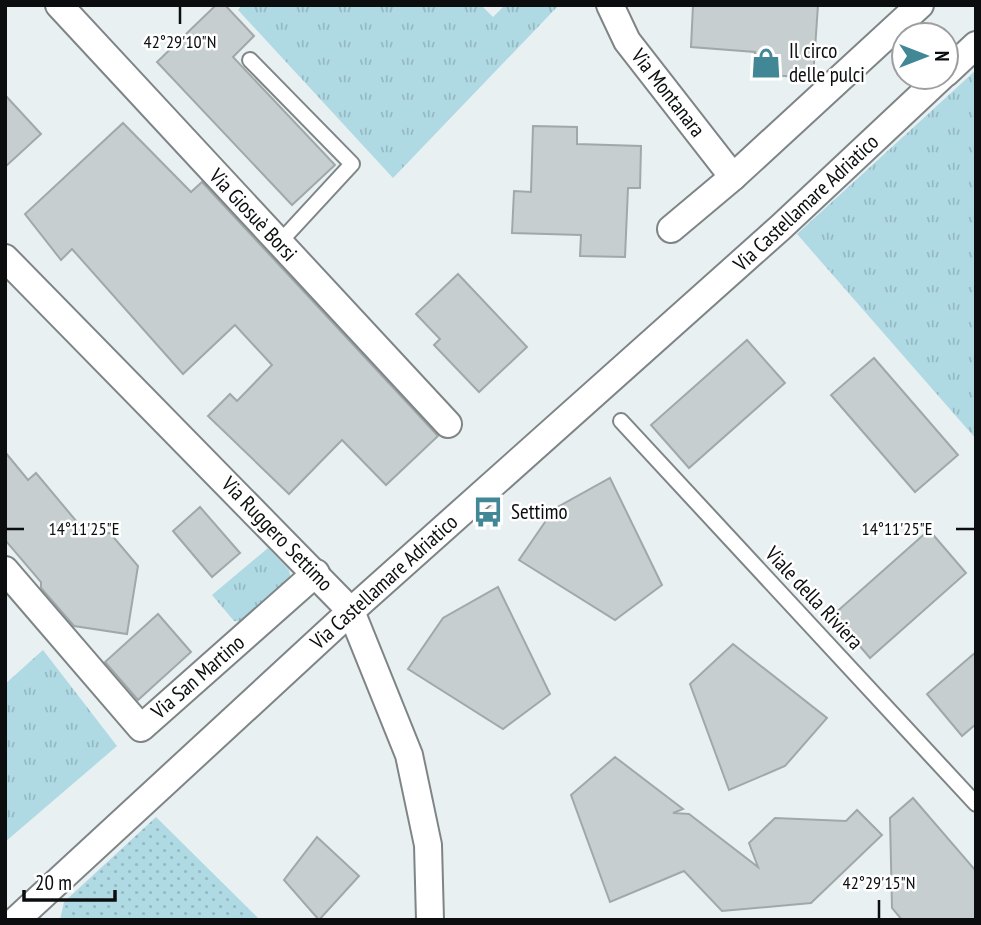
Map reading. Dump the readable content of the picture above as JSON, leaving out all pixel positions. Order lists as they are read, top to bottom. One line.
{"streets":{"street":["Via Montanara","Via Castellamare Adriatico","Via Giosuè Borsi","Via Ruggero Settimo","Via San Martino"],"lane":["Viale della Riviera"]},"crossings":[["Via Castellamare Adriatico","Via Ruggero Settimo"],["Via Ruggero Settimo","Via San Martino"]],"places":{"shop":["Il circo delle pulci"],"bus stop":["Settimo"]},"scale_bar":"20 m","north":"right","coordinates":["42°29'10\"N","14°11'25\"E","42°29'15\"N"]}
